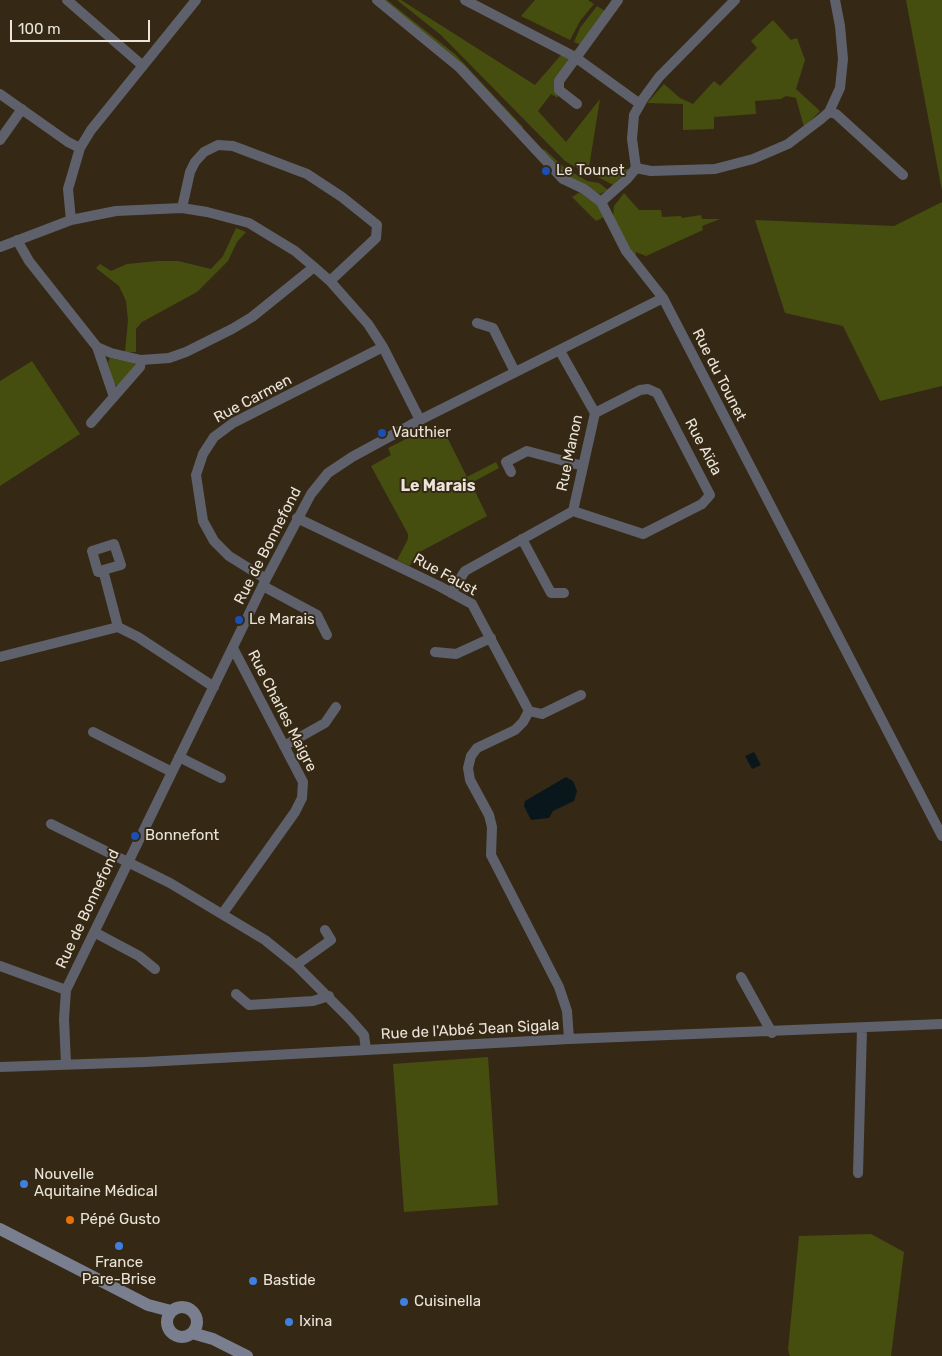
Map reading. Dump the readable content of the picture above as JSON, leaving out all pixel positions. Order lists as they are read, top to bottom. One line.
{"streets":{"street":["Rue du Tounet","Rue Carmen","Rue Aïda","Rue Manon","Rue de Bonnefond","Rue Faust","Rue Charles Maigre","Rue de l'Abbé Jean Sigala"]},"crossings":[["Rue du Tounet","Rue de Bonnefond"],["Rue Carmen","Rue de Bonnefond"],["Rue Aïda","Rue Manon"],["Rue Manon","Rue de Bonnefond"],["Rue Manon","Rue Faust"],["Rue de Bonnefond","Rue Faust"],["Rue de Bonnefond","Rue Charles Maigre"],["Rue de Bonnefond","Rue de l'Abbé Jean Sigala"]],"districts":["Le Marais"],"places":["Le Tounet","Vauthier","Le Marais","Bonnefont","Nouvelle Aquitaine Médical","Pépé Gusto","France Pare-Brise","Bastide","Cuisinella","Ixina"],"scale_bar":"100 m"}
